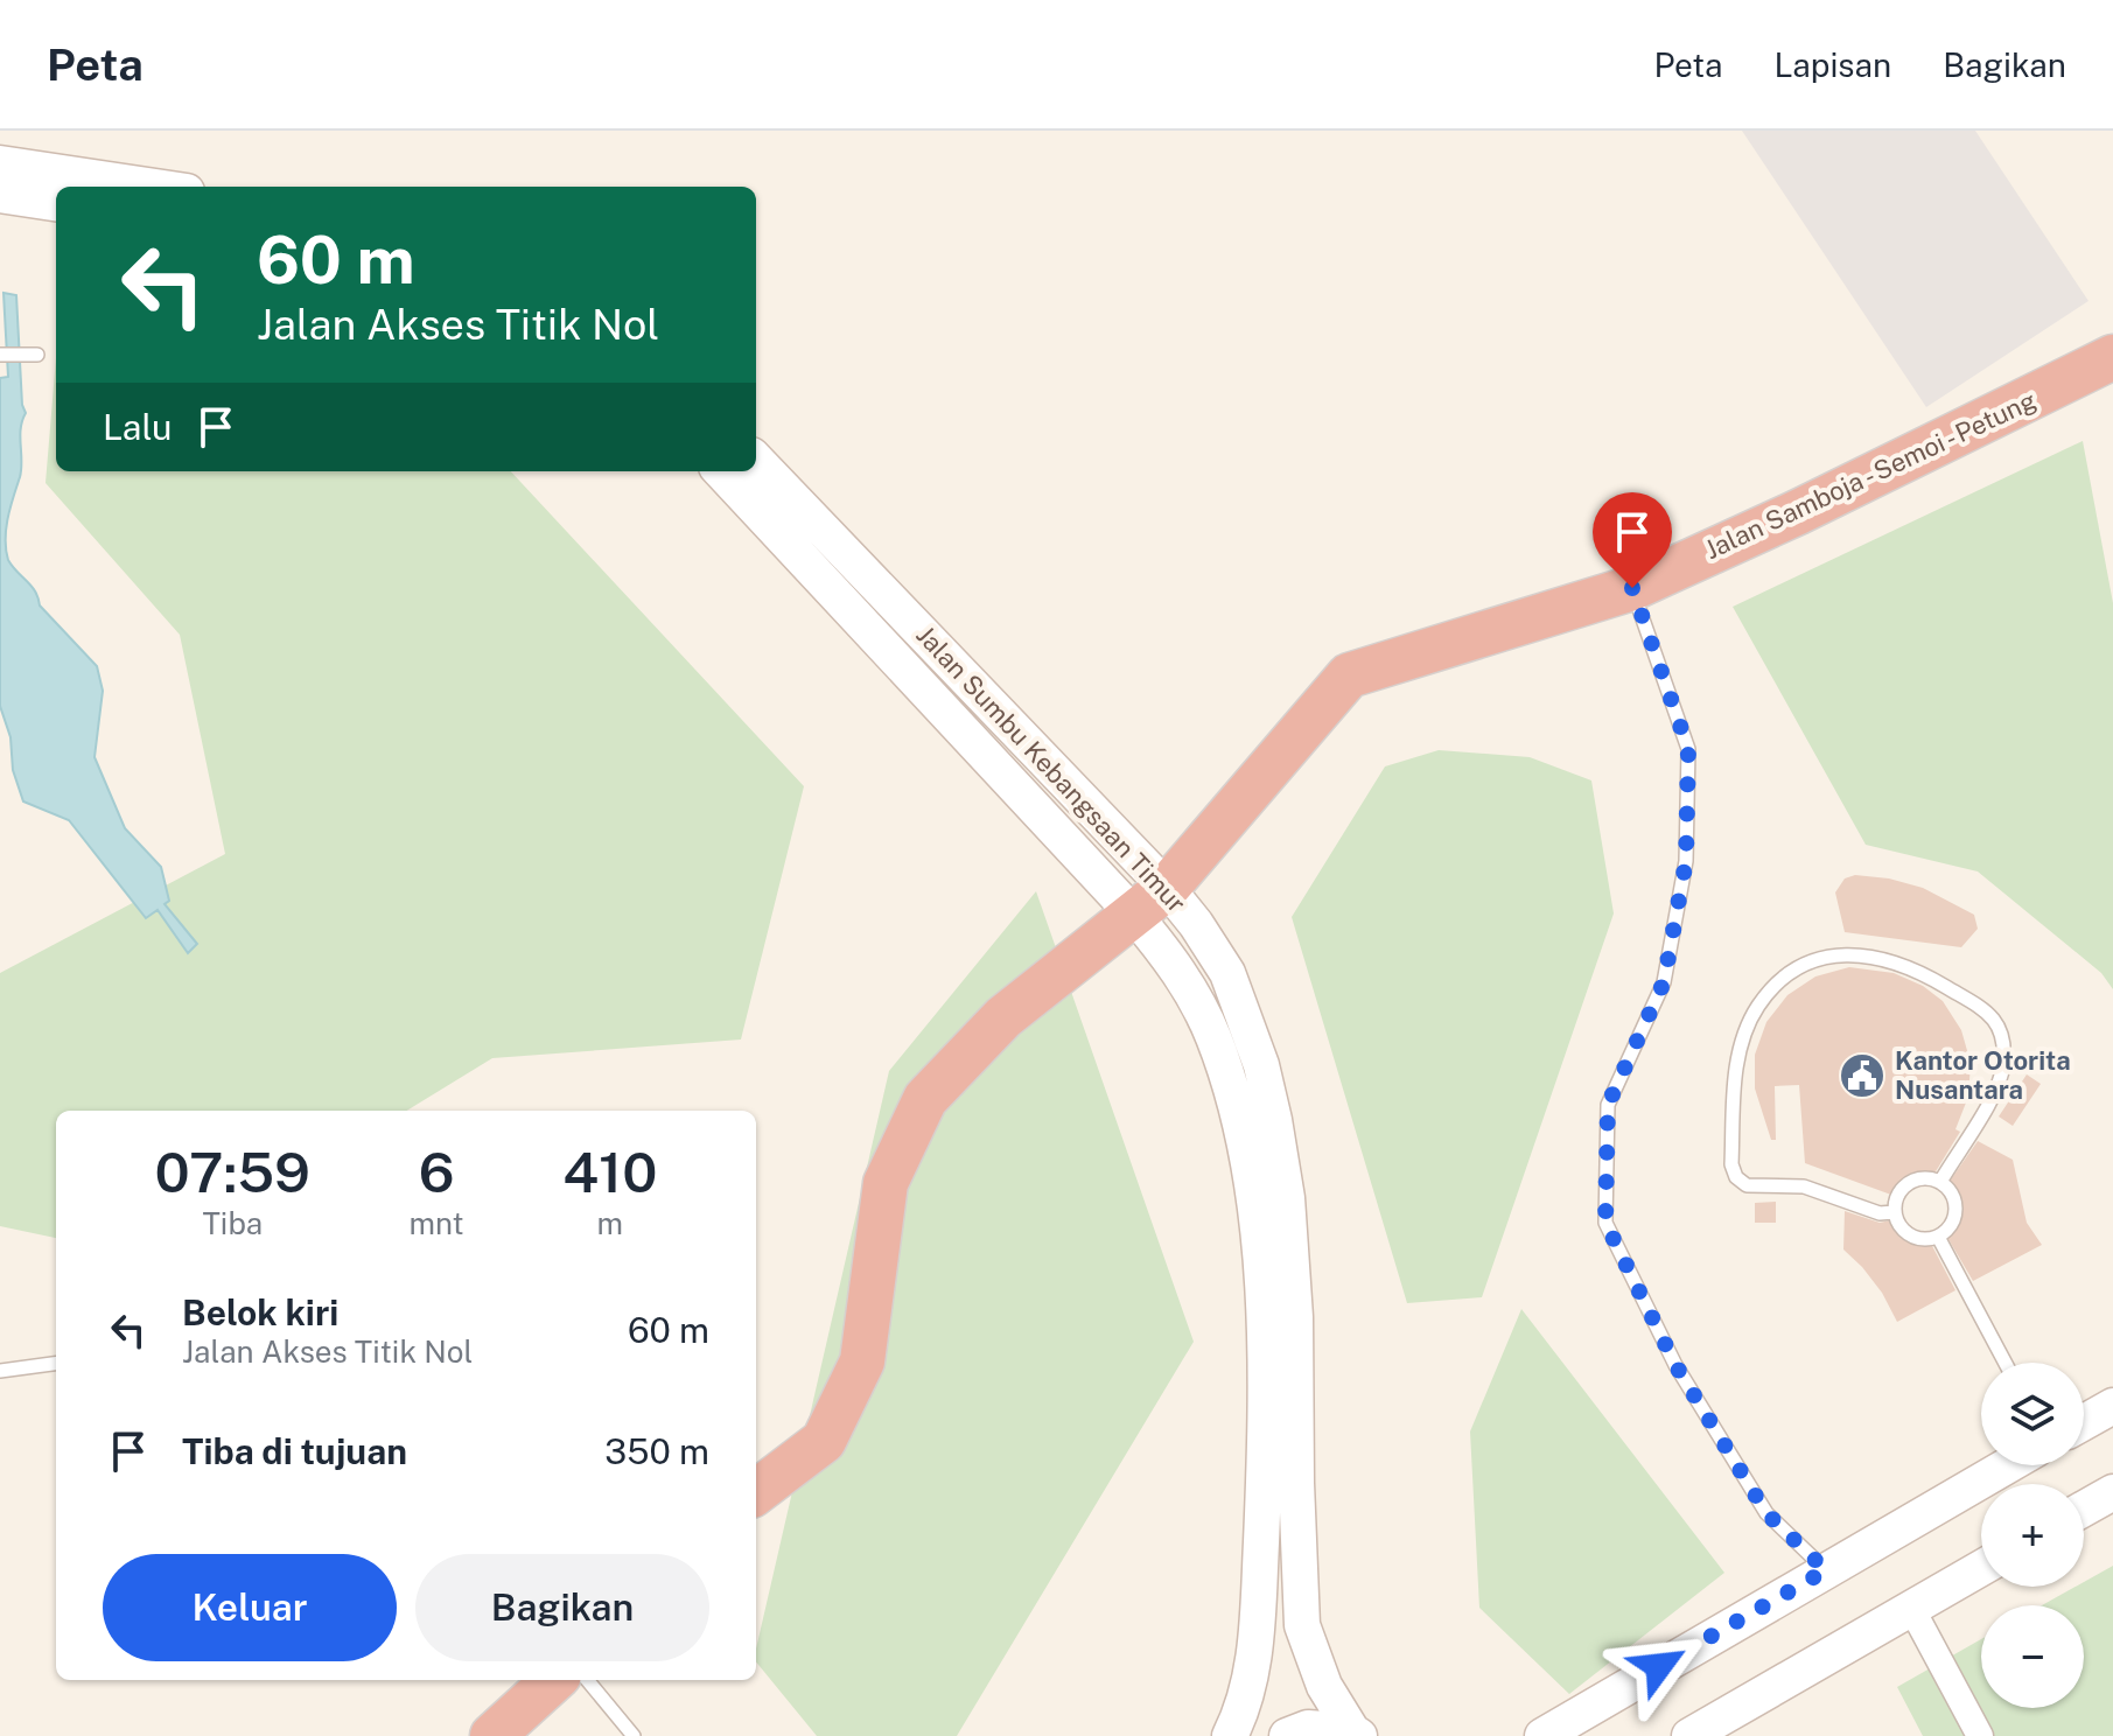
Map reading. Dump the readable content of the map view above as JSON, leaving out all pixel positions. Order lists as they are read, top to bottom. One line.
{"streets":{"highway":["Jalan Samboja - Semoi - Petung"],"street":["Jalan Sumbu Kebangsaan Timur"]},"crossings":[["Jalan Samboja - Semoi - Petung","Jalan Sumbu Kebangsaan Timur"]],"places":{"public building":["Kantor Otorita Nusantara"]},"page":{"header":"Peta","nav":["Peta","Lapisan","Bagikan"],"turn":["60 m","Jalan Akses Titik Nol"],"then":"Lalu","eta":["07:59","Tiba","6","mnt","410","m"],"list":[{"name":"Belok kiri","note":"Jalan Akses Titik Nol","value":"60 m"},{"name":"Tiba di tujuan","value":"350 m"}],"map_buttons":["+","−"],"buttons":["Keluar","Bagikan"]}}
